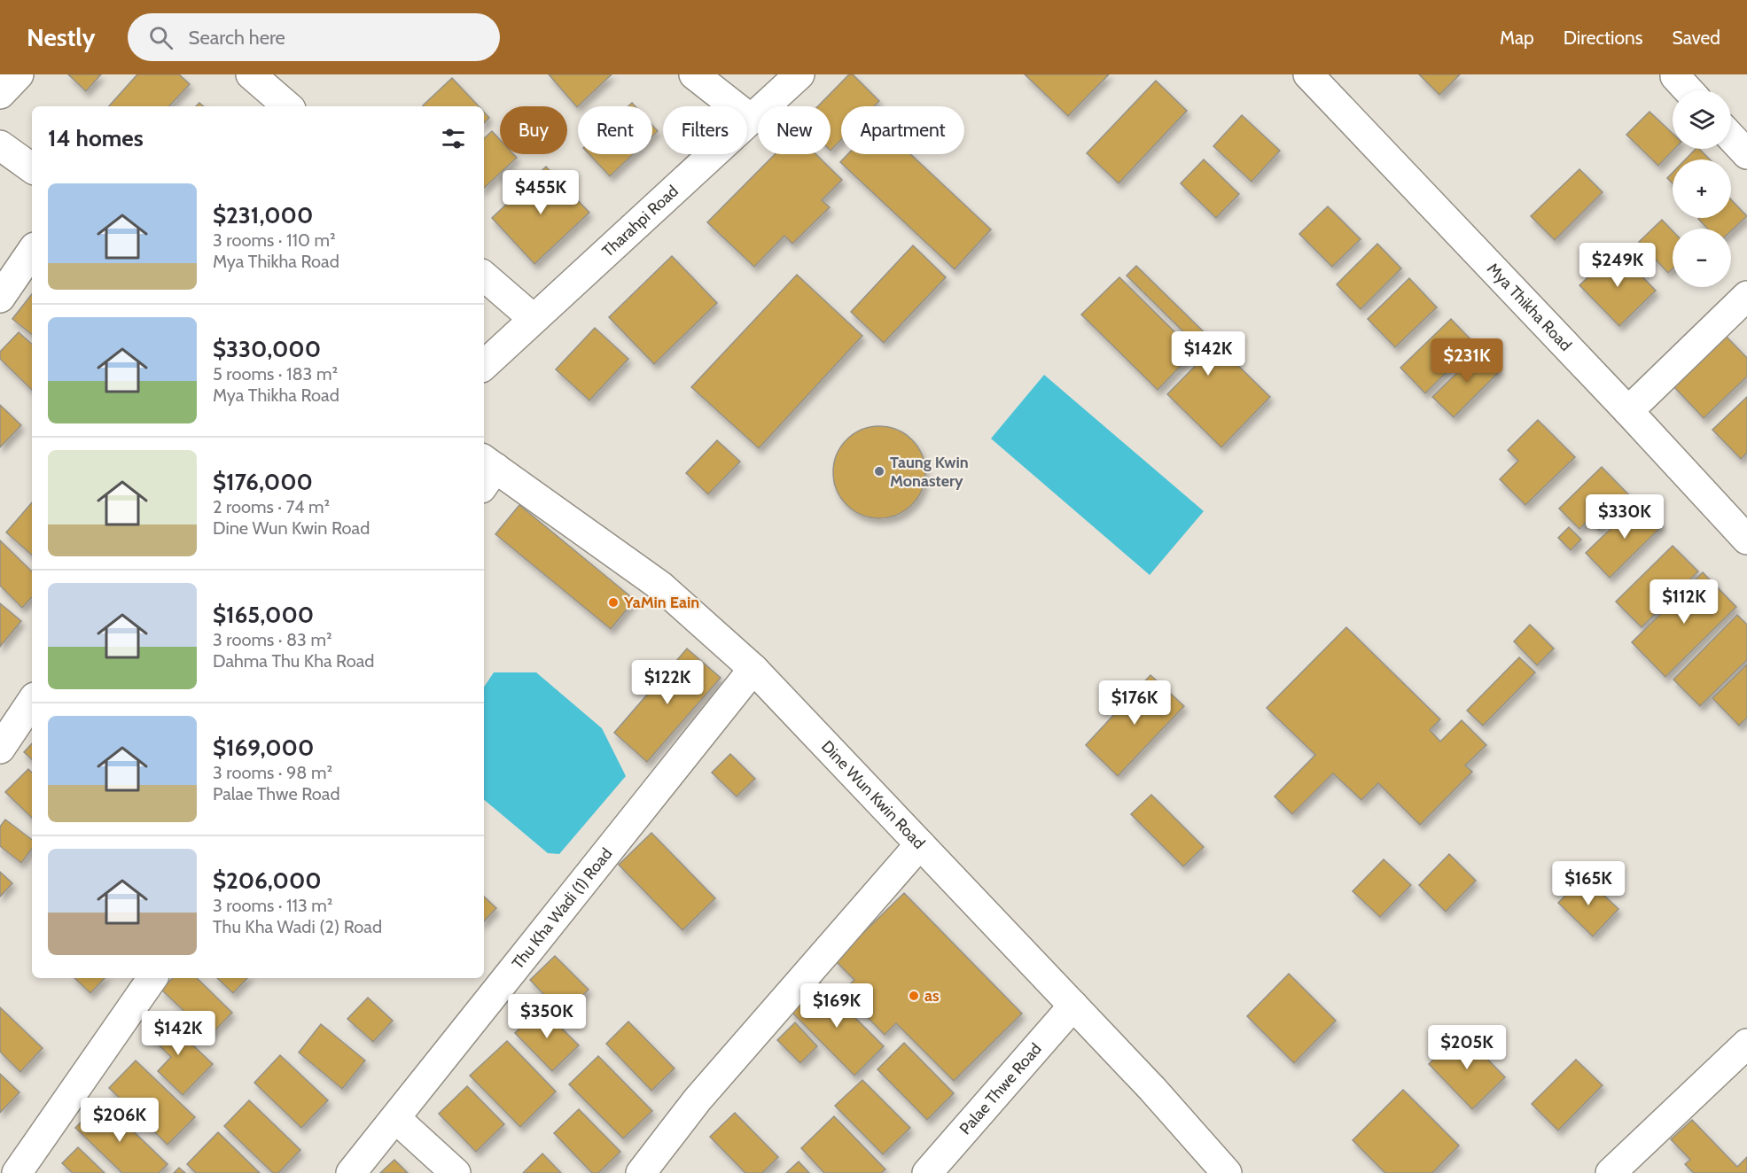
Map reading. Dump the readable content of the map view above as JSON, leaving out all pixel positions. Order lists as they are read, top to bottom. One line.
{"streets":{"street":["Tharahpi Road","Mya Thikha Road","Dine Wun Kwin Road","Thu Kha Wadi (1) Road","Palae Thwe Road"]},"crossings":[["Dine Wun Kwin Road","Thu Kha Wadi (1) Road"],["Dine Wun Kwin Road","Palae Thwe Road"]],"places":["Taung Kwin Monastery","YaMin Eain","as"],"page":{"header":"Nestly","search":"Search here","nav":["Map","Directions","Saved"],"map_buttons":["+","−"],"chip":["Buy","Rent","Filters","New","Apartment"],"heading":"14 homes","price":["$455K","$249K","$142K","$231K","$330K","$112K","$122K","$176K","$165K","$169K","$350K","$142K","$205K","$206K"],"list":[{"name":"$231,000","note":"3 rooms · 110 m² · Mya Thikha Road"},{"name":"$330,000","note":"5 rooms · 183 m² · Mya Thikha Road"},{"name":"$176,000","note":"2 rooms · 74 m² · Dine Wun Kwin Road"},{"name":"$165,000","note":"3 rooms · 83 m² · Dahma Thu Kha Road"},{"name":"$169,000","note":"3 rooms · 98 m² · Palae Thwe Road"},{"name":"$206,000","note":"3 rooms · 113 m² · Thu Kha Wadi (2) Road"}]}}
